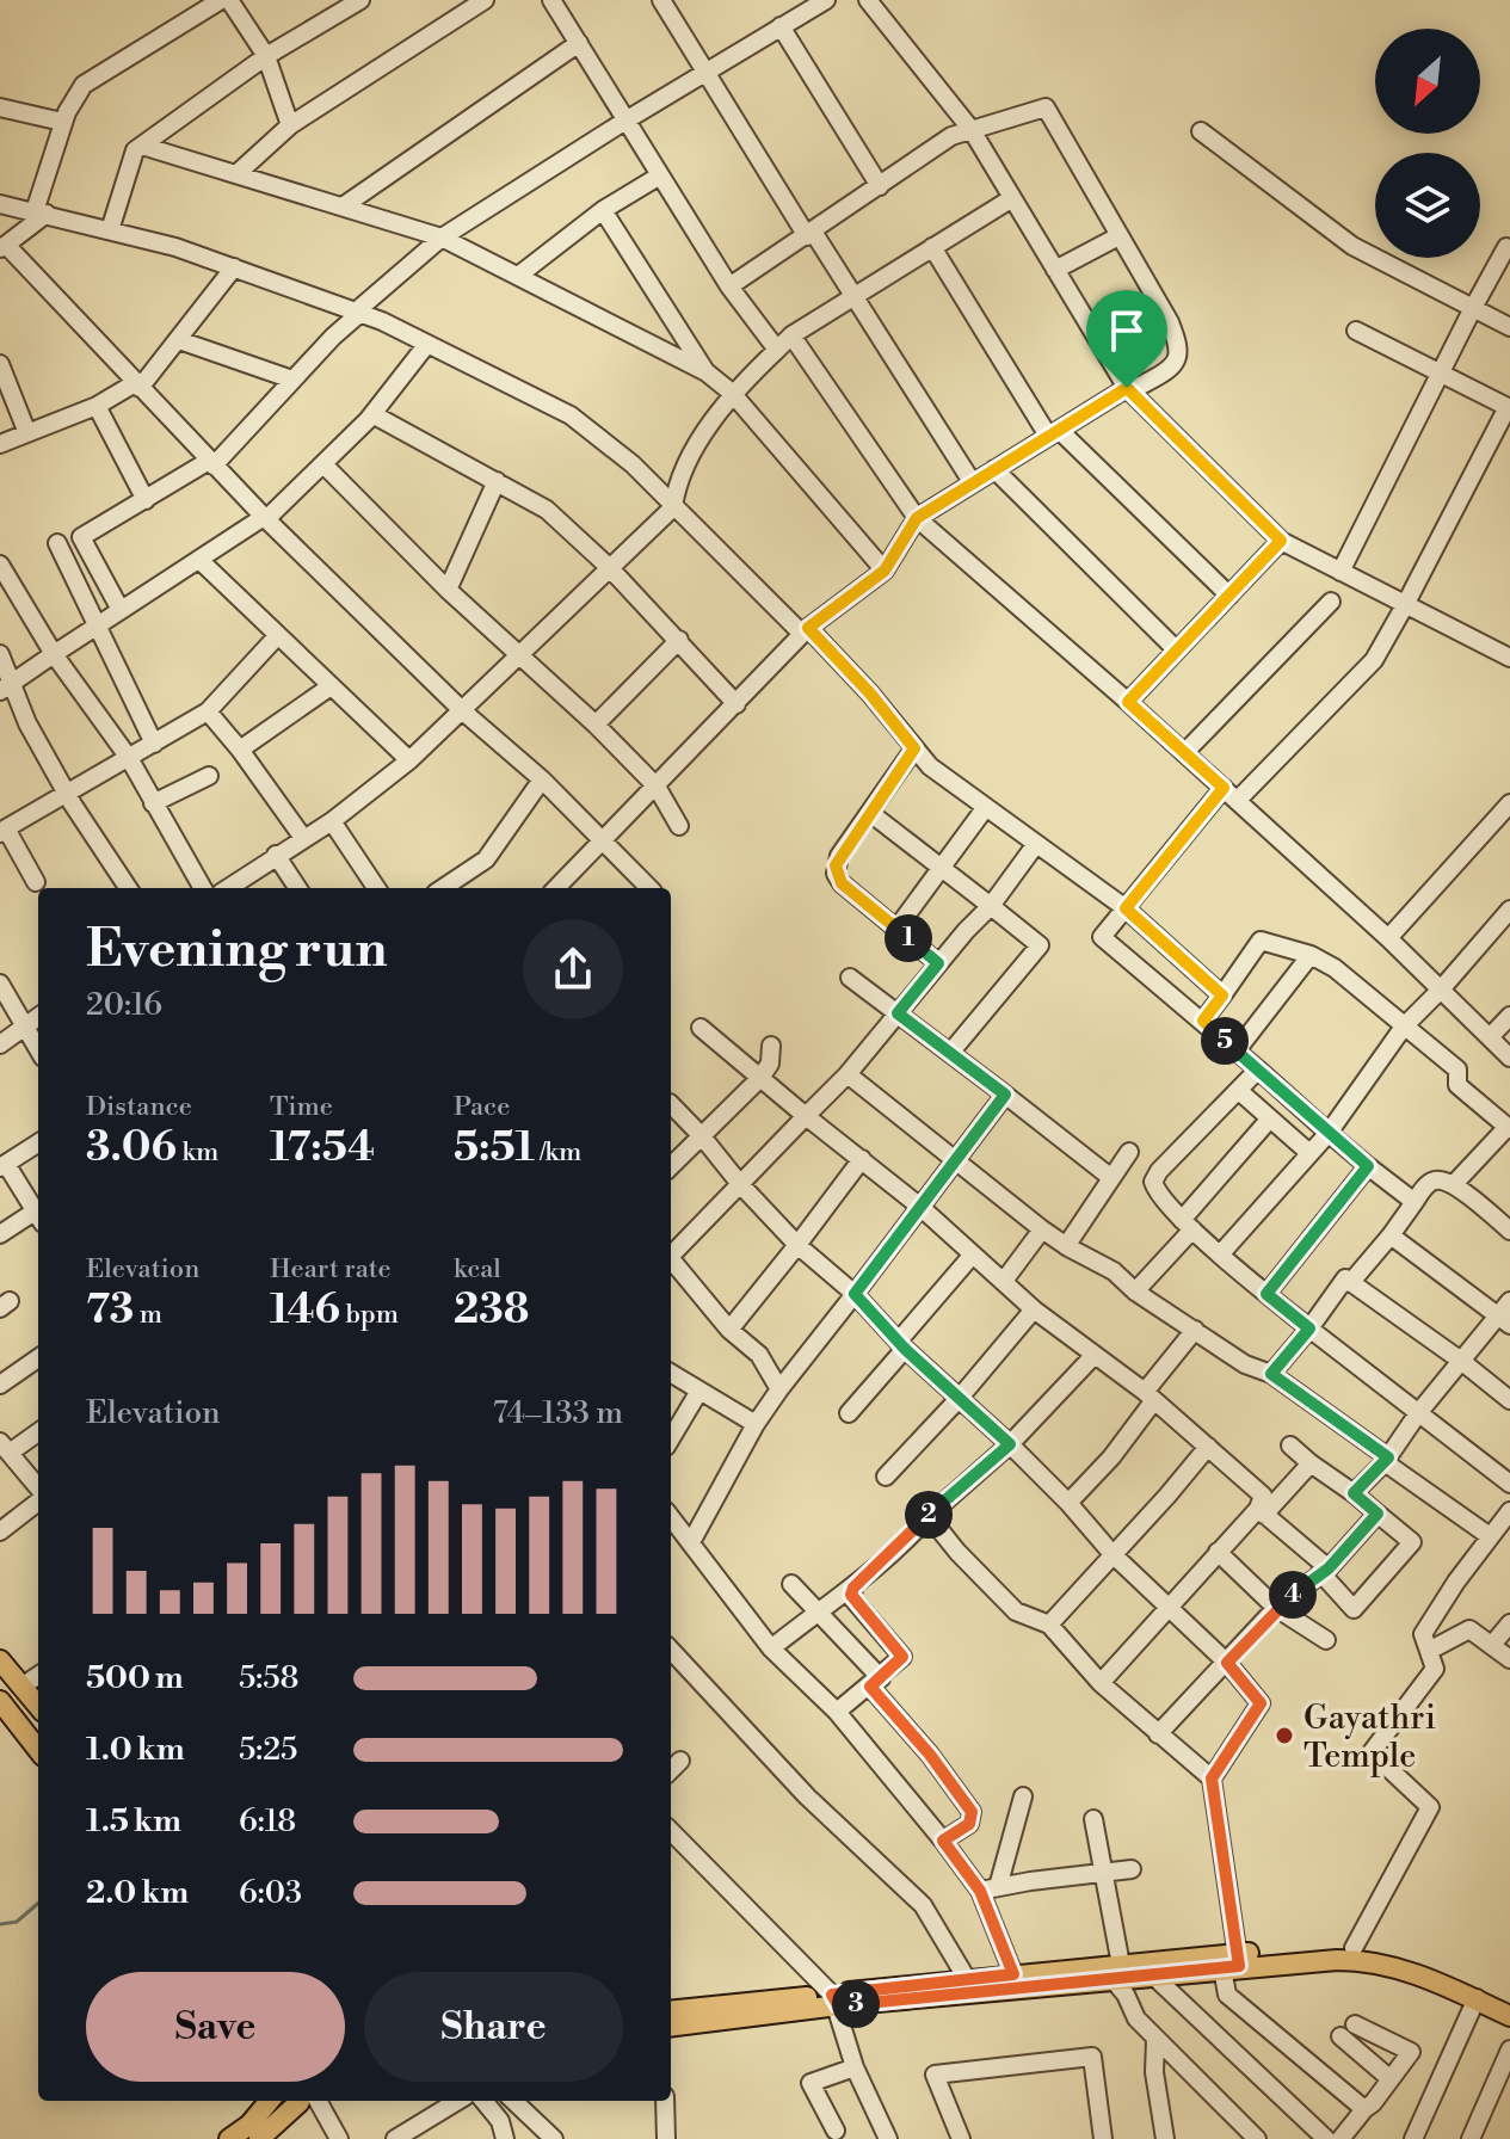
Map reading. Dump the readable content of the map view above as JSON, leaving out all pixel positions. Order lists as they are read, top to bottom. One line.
{"places":["Gayathri Temple"],"north":"bottom left","page":{"heading":["Evening run","20:16"],"pins":["1","5","2","4","3"],"stats":[["Distance","3.06 km"],["Time","17:54"],["Pace","5:51 /km"],["Elevation","73 m"],["Heart rate","146 bpm"],["kcal","238"]],"chart":["Elevation","74–133 m"],"list":[{"name":"500 m","note":"5:58"},{"name":"1.0 km","note":"5:25"},{"name":"1.5 km","note":"6:18"},{"name":"2.0 km","note":"6:03"}],"buttons":["Save","Share"]}}
